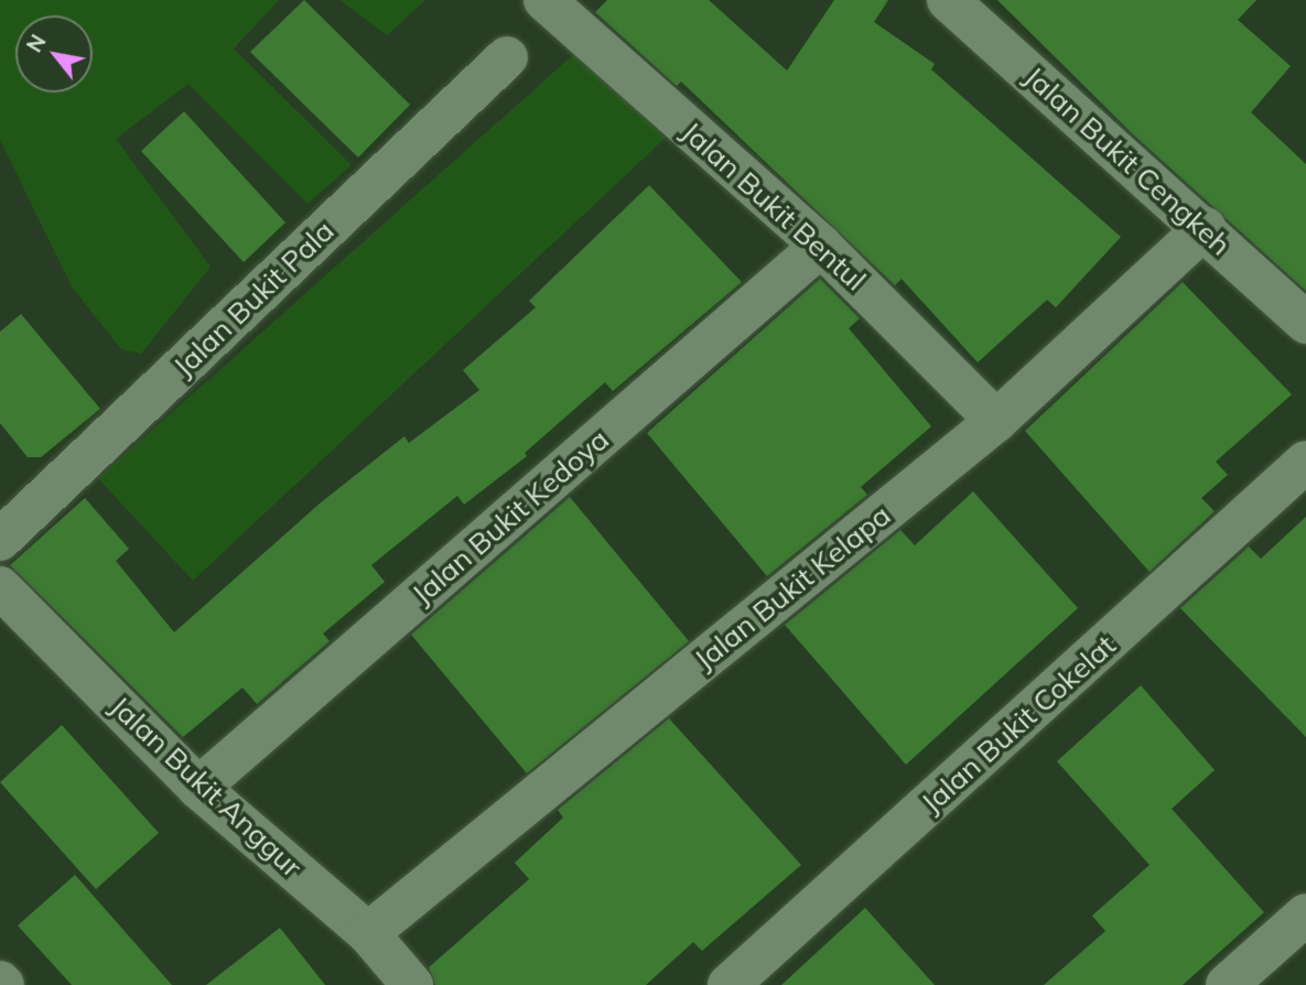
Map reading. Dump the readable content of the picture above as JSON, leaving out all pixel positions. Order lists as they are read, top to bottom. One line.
{"streets":{"street":["Jalan Bukit Cengkeh","Jalan Bukit Bentul","Jalan Bukit Pala","Jalan Bukit Kedoya","Jalan Bukit Kelapa","Jalan Bukit Cokelat","Jalan Bukit Anggur"]},"crossings":[["Jalan Bukit Cengkeh","Jalan Bukit Kelapa"],["Jalan Bukit Bentul","Jalan Bukit Kedoya"],["Jalan Bukit Bentul","Jalan Bukit Kelapa"],["Jalan Bukit Kedoya","Jalan Bukit Anggur"],["Jalan Bukit Kelapa","Jalan Bukit Anggur"]],"north":"top left"}
